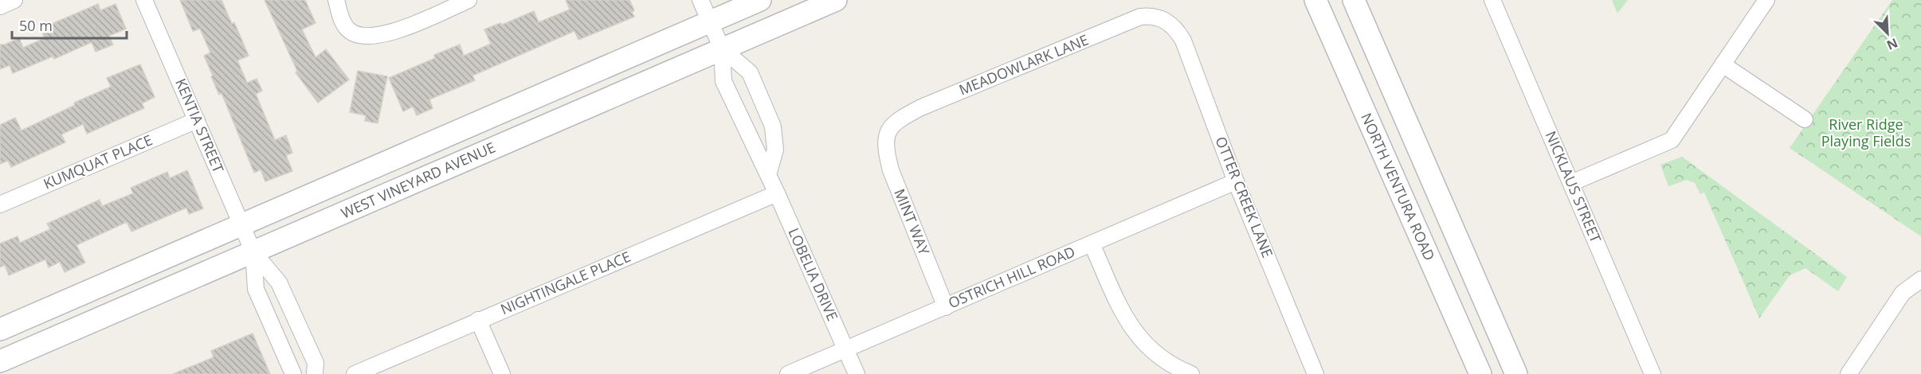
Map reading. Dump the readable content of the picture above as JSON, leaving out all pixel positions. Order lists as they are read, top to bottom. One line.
{"streets":{"main road":["WEST VINEYARD AVENUE","NORTH VENTURA ROAD"],"street":["MEADOWLARK LANE","KENTIA STREET","KUMQUAT PLACE","NICKLAUS STREET","OTTER CREEK LANE","MINT WAY","LOBELIA DRIVE","OSTRICH HILL ROAD","NIGHTINGALE PLACE"]},"crossings":[["MEADOWLARK LANE","OTTER CREEK LANE"],["MEADOWLARK LANE","MINT WAY"],["KENTIA STREET","KUMQUAT PLACE"],["KENTIA STREET","WEST VINEYARD AVENUE"],["WEST VINEYARD AVENUE","LOBELIA DRIVE"],["OTTER CREEK LANE","OSTRICH HILL ROAD"],["MINT WAY","OSTRICH HILL ROAD"],["LOBELIA DRIVE","OSTRICH HILL ROAD"],["LOBELIA DRIVE","NIGHTINGALE PLACE"]],"parks":["River Ridge Playing Fields"],"scale_bar":"50 m","north":"bottom right"}
